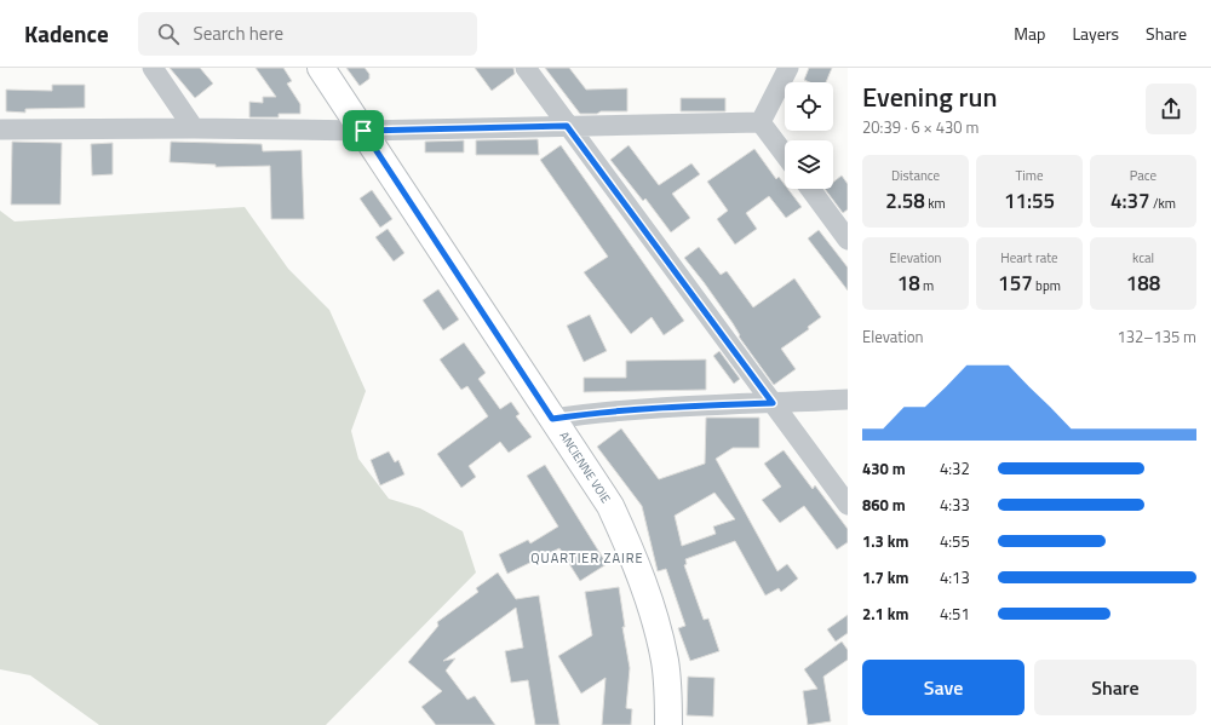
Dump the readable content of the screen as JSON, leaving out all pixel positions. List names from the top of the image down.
{
  "streets": {
    "main road": ["ANCIENNE VOIE"]
  },
  "districts": ["QUARTIER ZAIRE"],
  "page": {
    "header": "Kadence",
    "search": "Search here",
    "nav": ["Map", "Layers", "Share"],
    "heading": ["Evening run", "20:39 · 6 × 430 m"],
    "stats": [
      ["Distance", "2.58 km"],
      ["Time", "11:55"],
      ["Pace", "4:37 /km"],
      ["Elevation", "18 m"],
      ["Heart rate", "157 bpm"],
      ["kcal", "188"]
    ],
    "chart": ["Elevation", "132–135 m"],
    "list": [
      {
        "name": "430 m",
        "note": "4:32"
      },
      {
        "name": "860 m",
        "note": "4:33"
      },
      {
        "name": "1.3 km",
        "note": "4:55"
      },
      {
        "name": "1.7 km",
        "note": "4:13"
      },
      {
        "name": "2.1 km",
        "note": "4:51"
      }
    ],
    "buttons": ["Save", "Share"]
  }
}
